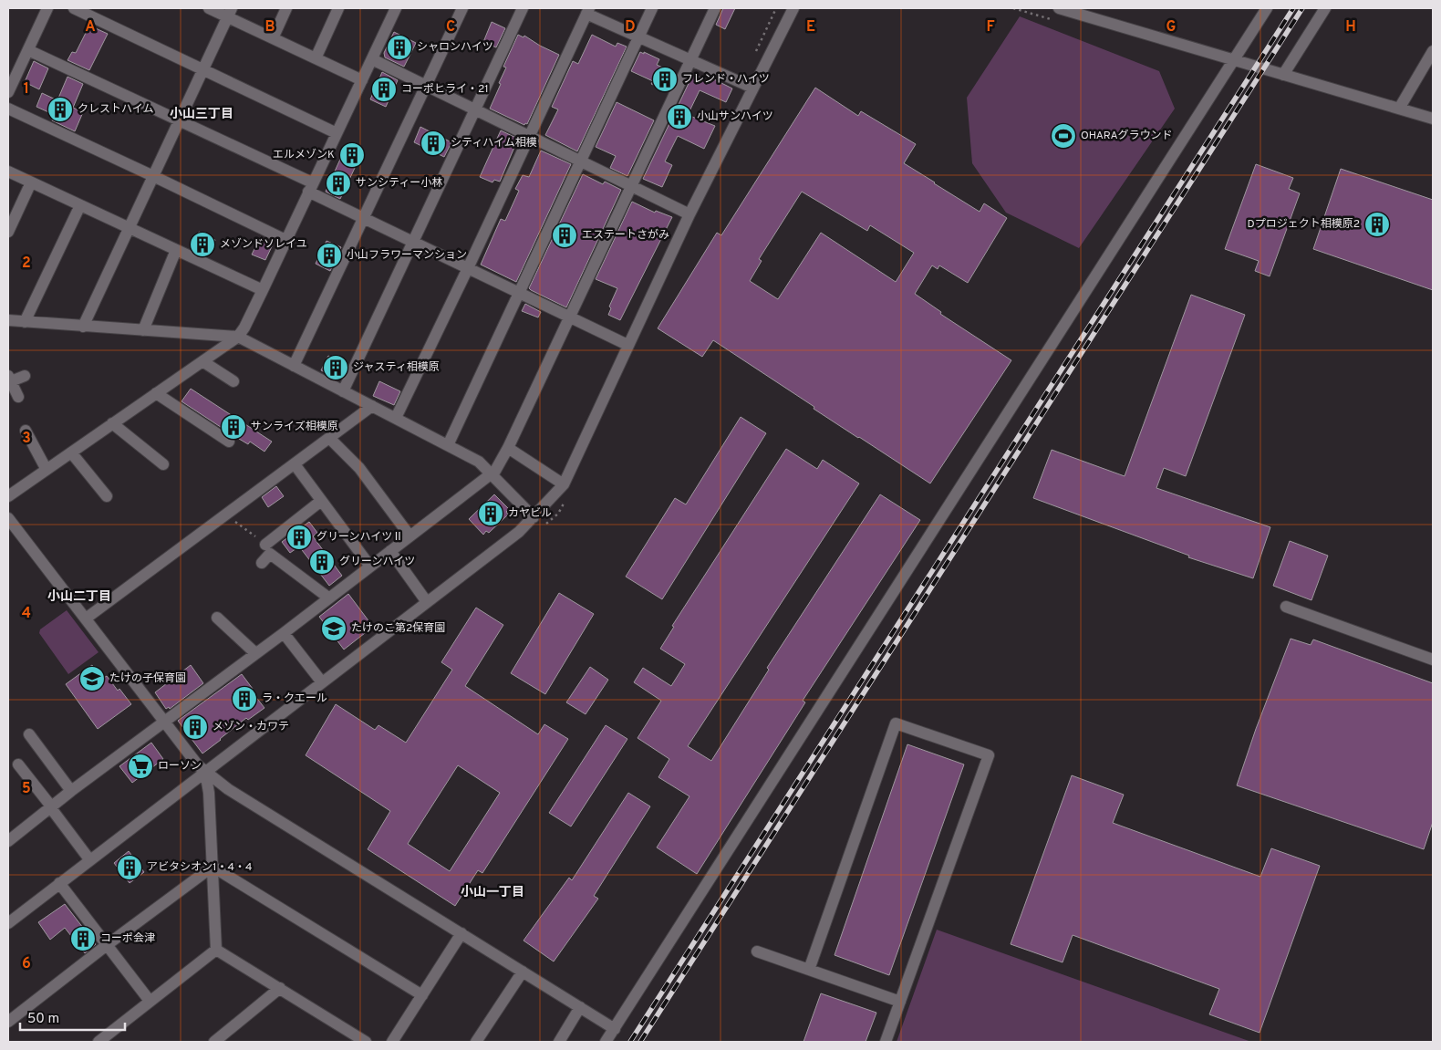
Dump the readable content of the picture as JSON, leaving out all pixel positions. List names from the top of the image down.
{
  "districts": ["小山三丁目", "小山二丁目", "小山一丁目"],
  "places": {
    "building": [
      "シャロンハイツ",
      "フレンド・ハイツ",
      "コーポヒライ・21",
      "クレストハイム",
      "小山サンハイツ",
      "シティハイム相模",
      "エルメゾンK",
      "サンシティー小林",
      "Dプロジェクト相模原2",
      "エステートさがみ",
      "メゾンドソレイユ",
      "小山フラワーマンション",
      "ジャスティ相模原",
      "サンライズ相模原",
      "カヤビル",
      "グリーンハイツⅡ",
      "グリーンハイツ",
      "ラ・クエール",
      "メゾン・カワテ",
      "アビタシオン1・4・4",
      "コーポ会津"
    ],
    "sports": ["OHARAグラウンド"],
    "school or university": ["たけのこ第2保育園", "たけの子保育園"],
    "supermarket": ["ローソン"]
  },
  "scale_bar": "50 m",
  "grid": {
    "columns": [
      "A",
      "B",
      "C",
      "D",
      "E",
      "F",
      "G",
      "H"
    ],
    "rows": [
      "1",
      "2",
      "3",
      "4",
      "5",
      "6"
    ]
  }
}
